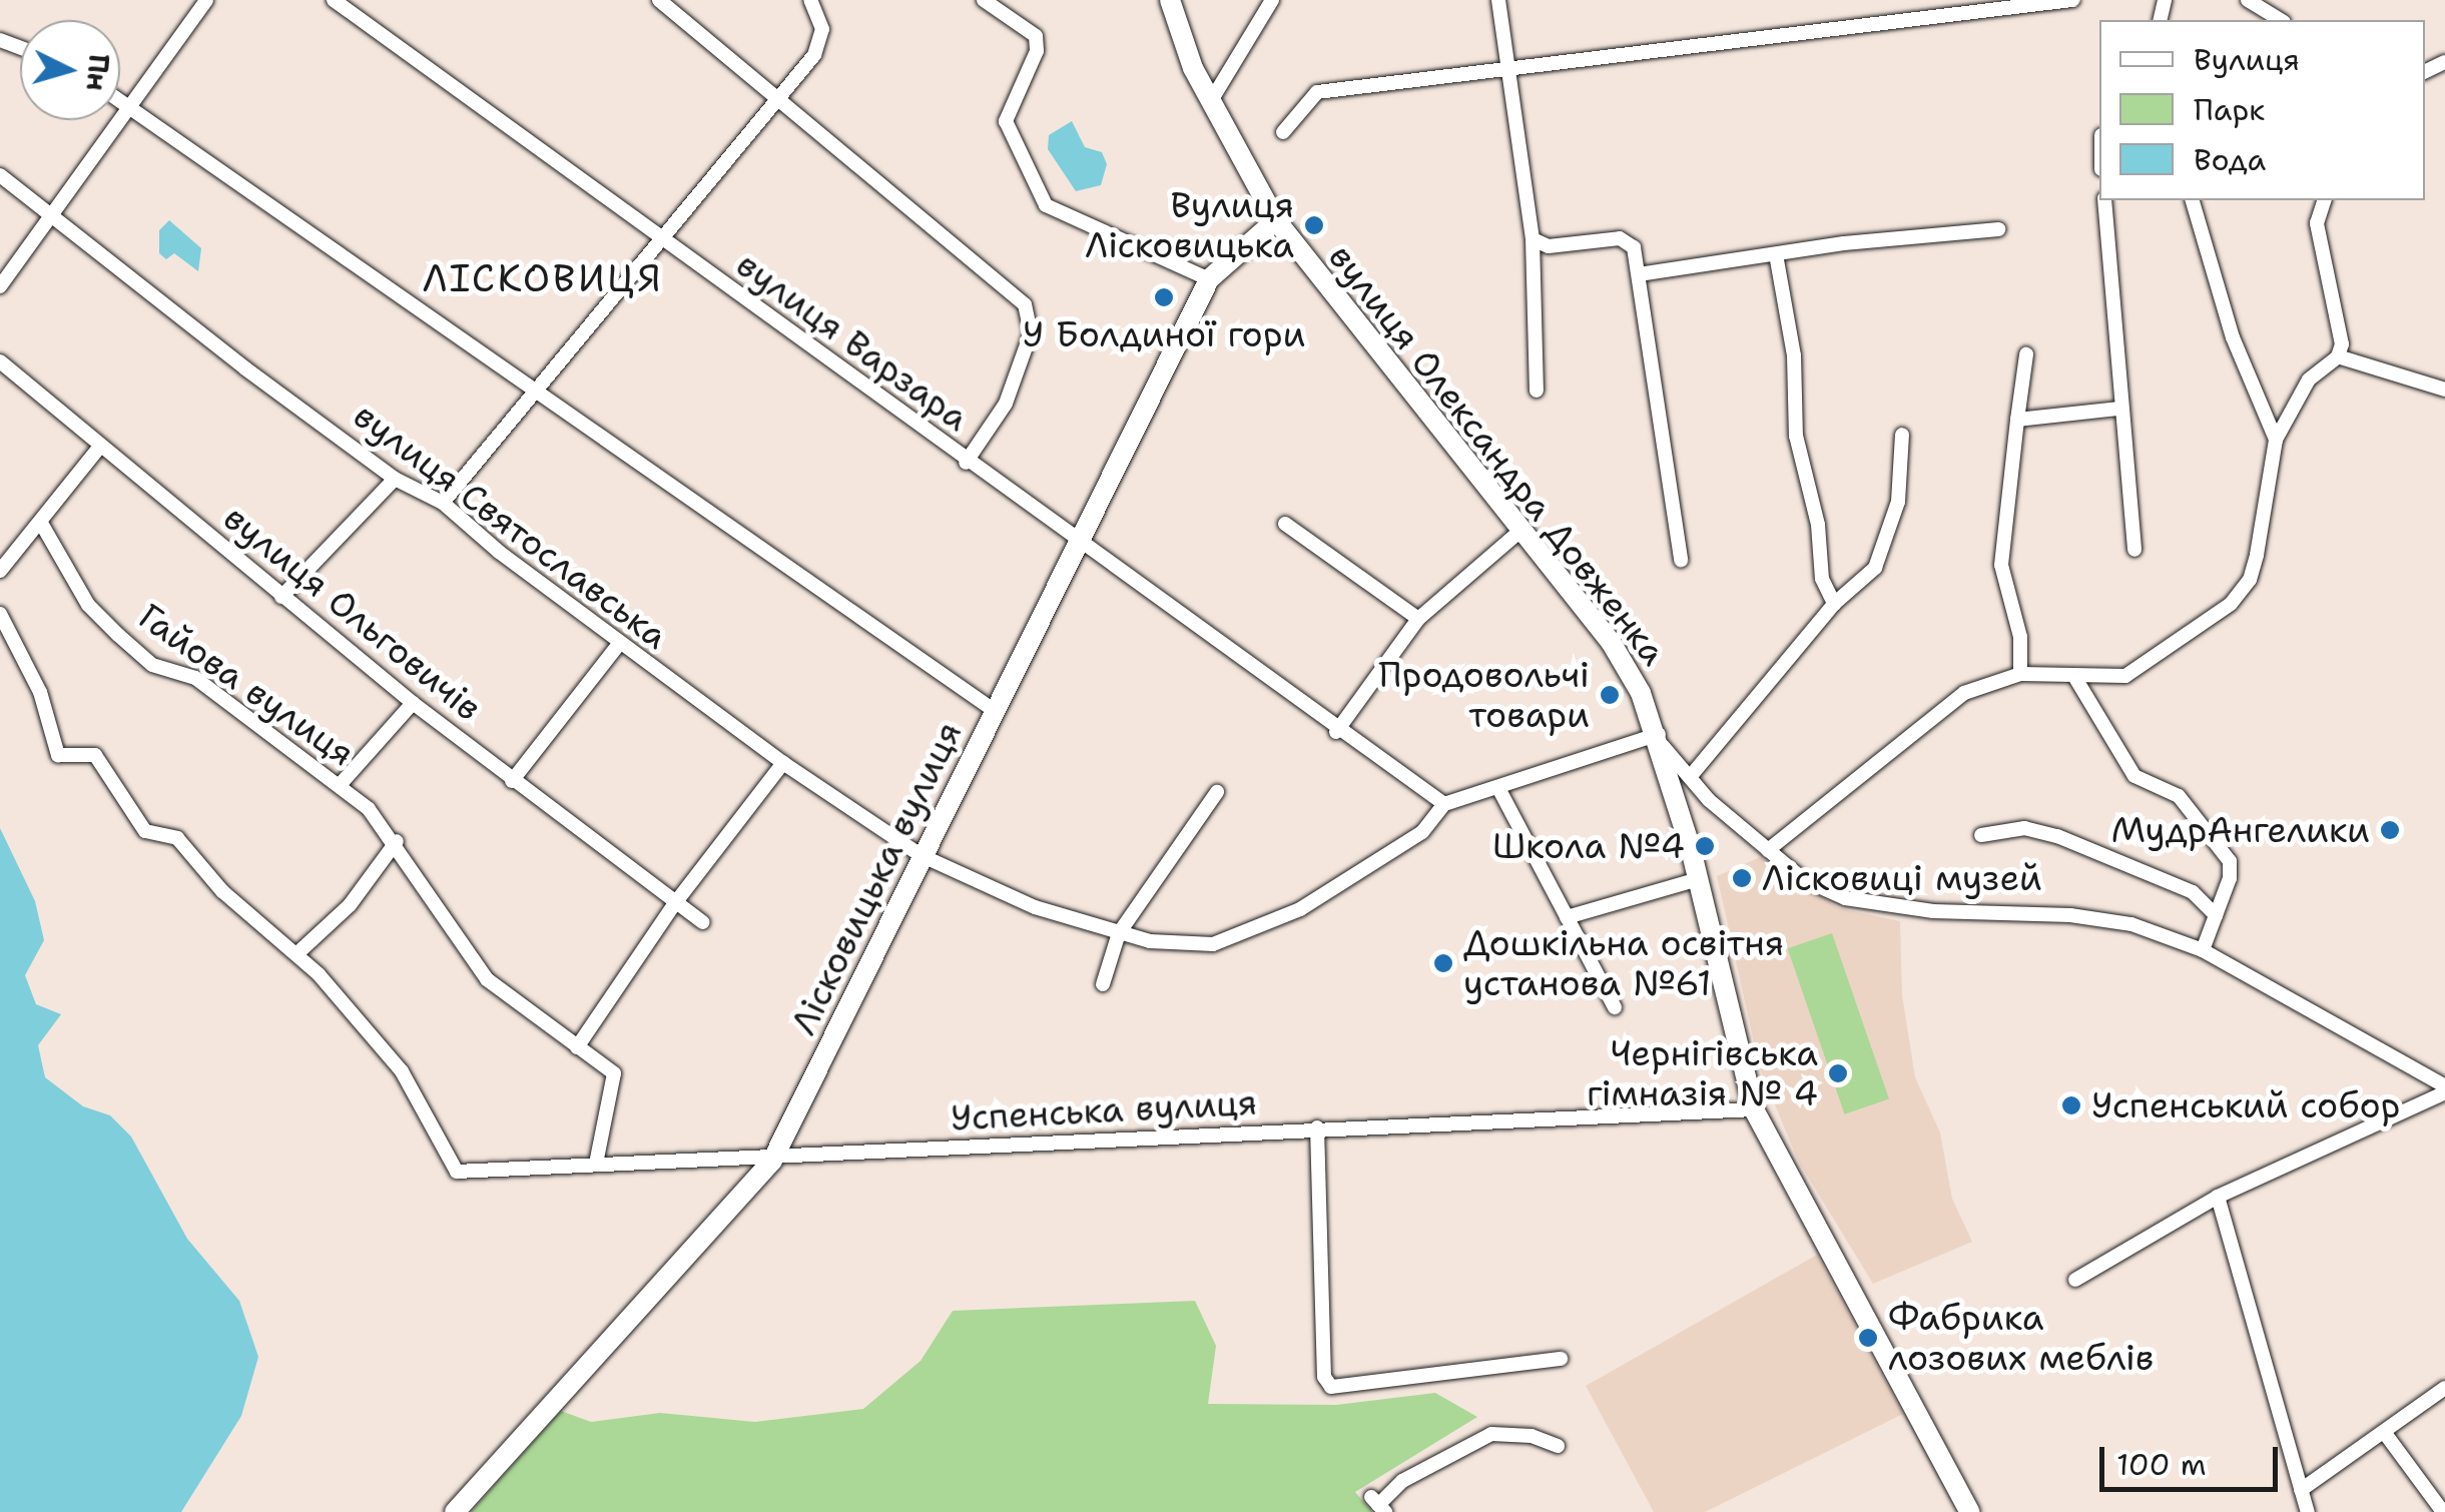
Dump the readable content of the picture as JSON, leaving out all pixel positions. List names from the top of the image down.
{
  "streets": {
    "main road": ["вулиця Олександра Довженка", "Лісковицька вулиця"],
    "street": [
      "вулиця Варзара",
      "вулиця Святославська",
      "вулиця Ольговичів",
      "Гайова вулиця",
      "Успенська вулиця"
    ]
  },
  "crossings": [
    ["вулиця Варзара", "вулиця Святославська"],
    ["вулиця Варзара", "Лісковицька вулиця"],
    ["вулиця Олександра Довженка", "вулиця Святославська"],
    ["вулиця Олександра Довженка", "Лісковицька вулиця"],
    ["вулиця Олександра Довженка", "Успенська вулиця"],
    ["вулиця Святославська", "Лісковицька вулиця"],
    ["Гайова вулиця", "Успенська вулиця"],
    ["Лісковицька вулиця", "Успенська вулиця"]
  ],
  "districts": ["ЛІСКОВИЦЯ"],
  "places": [
    "Вулиця Лісковицька",
    "У Болдиної гори",
    "Продовольчі товари",
    "МудрАнгелики",
    "Школа №4",
    "Лісковиці музей",
    "Дошкільна освітня установа №61",
    "Чернігівська гімназія № 4",
    "Успенський собор",
    "Фабрика лозових меблів"
  ],
  "legend": ["Вулиця", "Парк", "Вода"],
  "scale_bar": "100 m",
  "north": "right"
}
